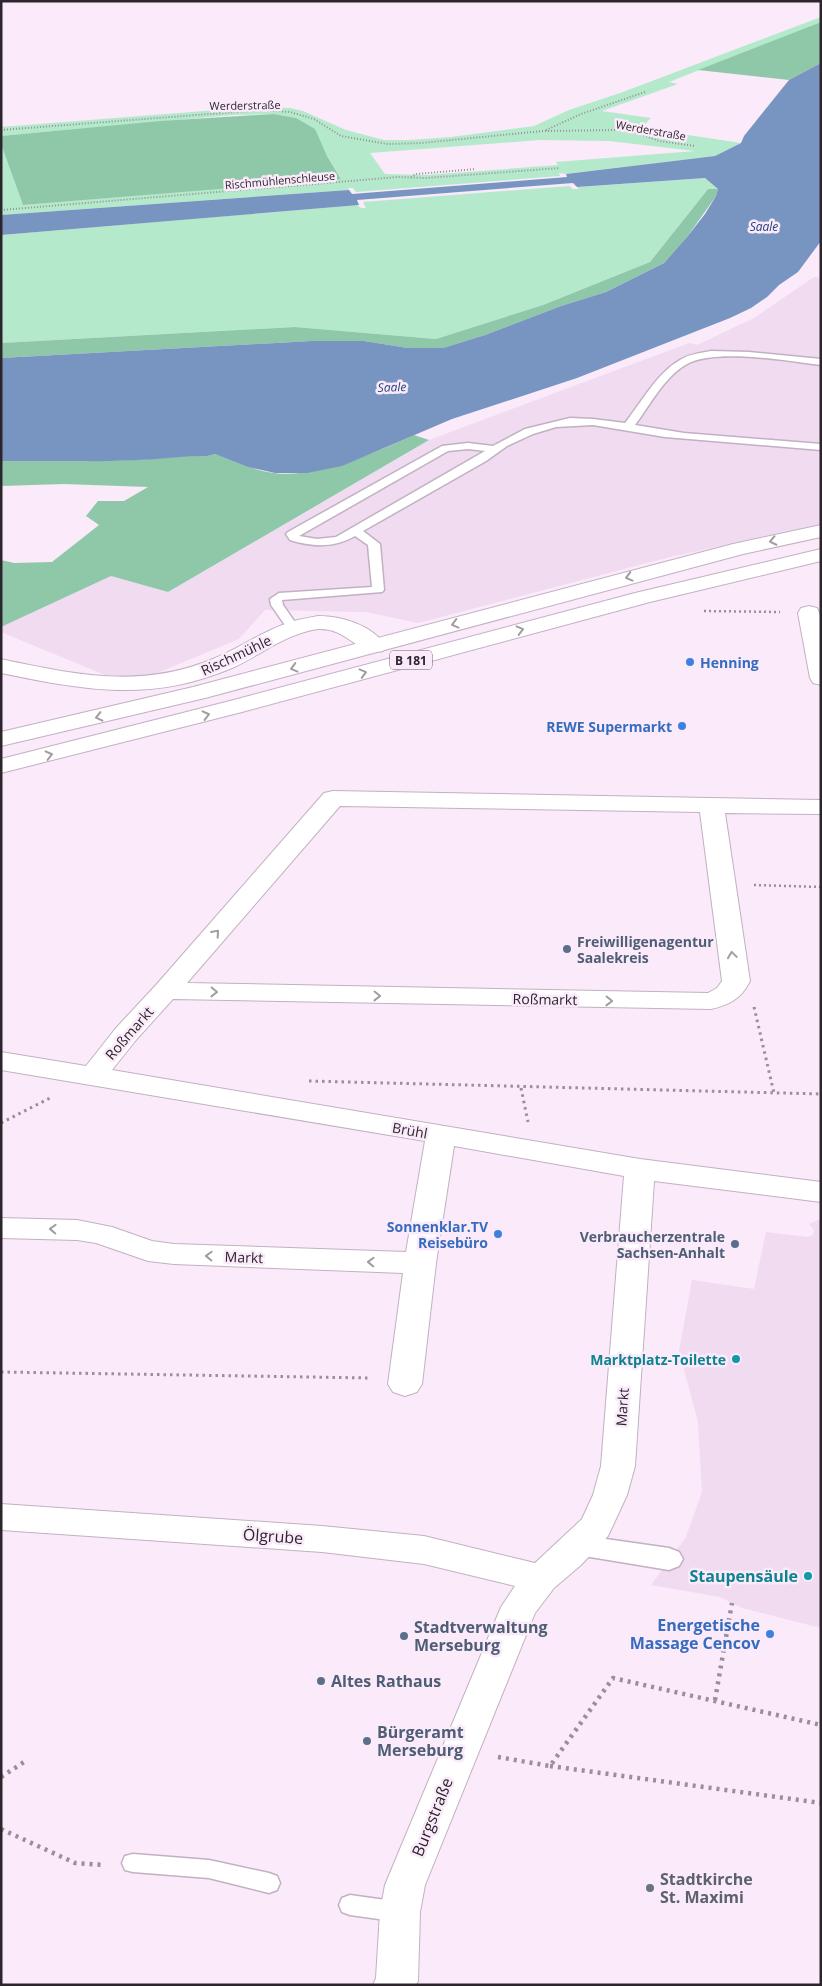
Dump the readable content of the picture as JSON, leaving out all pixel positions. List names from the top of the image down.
{
  "streets": {
    "street": [
      "Rischmühle",
      "B 181",
      "Roßmarkt",
      "Brühl",
      "Markt",
      "Ölgrube",
      "Burgstraße"
    ],
    "path": ["Werderstraße", "Rischmühlenschleuse"]
  },
  "crossings": [
    ["Rischmühle", "B 181"],
    ["Roßmarkt", "Brühl"],
    ["Brühl", "Markt"],
    ["Markt", "Ölgrube"],
    ["Markt", "Burgstraße"],
    ["Ölgrube", "Burgstraße"]
  ],
  "one_way": ["Markt"],
  "water": ["Saale"],
  "places": [
    "Henning",
    "REWE Supermarkt",
    "Freiwilligenagentur Saalekreis",
    "Sonnenklar.TV Reisebüro",
    "Verbraucherzentrale Sachsen-Anhalt",
    "Marktplatz-Toilette",
    "Staupensäule",
    "Energetische Massage Cencov",
    "Stadtverwaltung Merseburg",
    "Altes Rathaus",
    "Bürgeramt Merseburg",
    "Stadtkirche St. Maximi"
  ]
}
